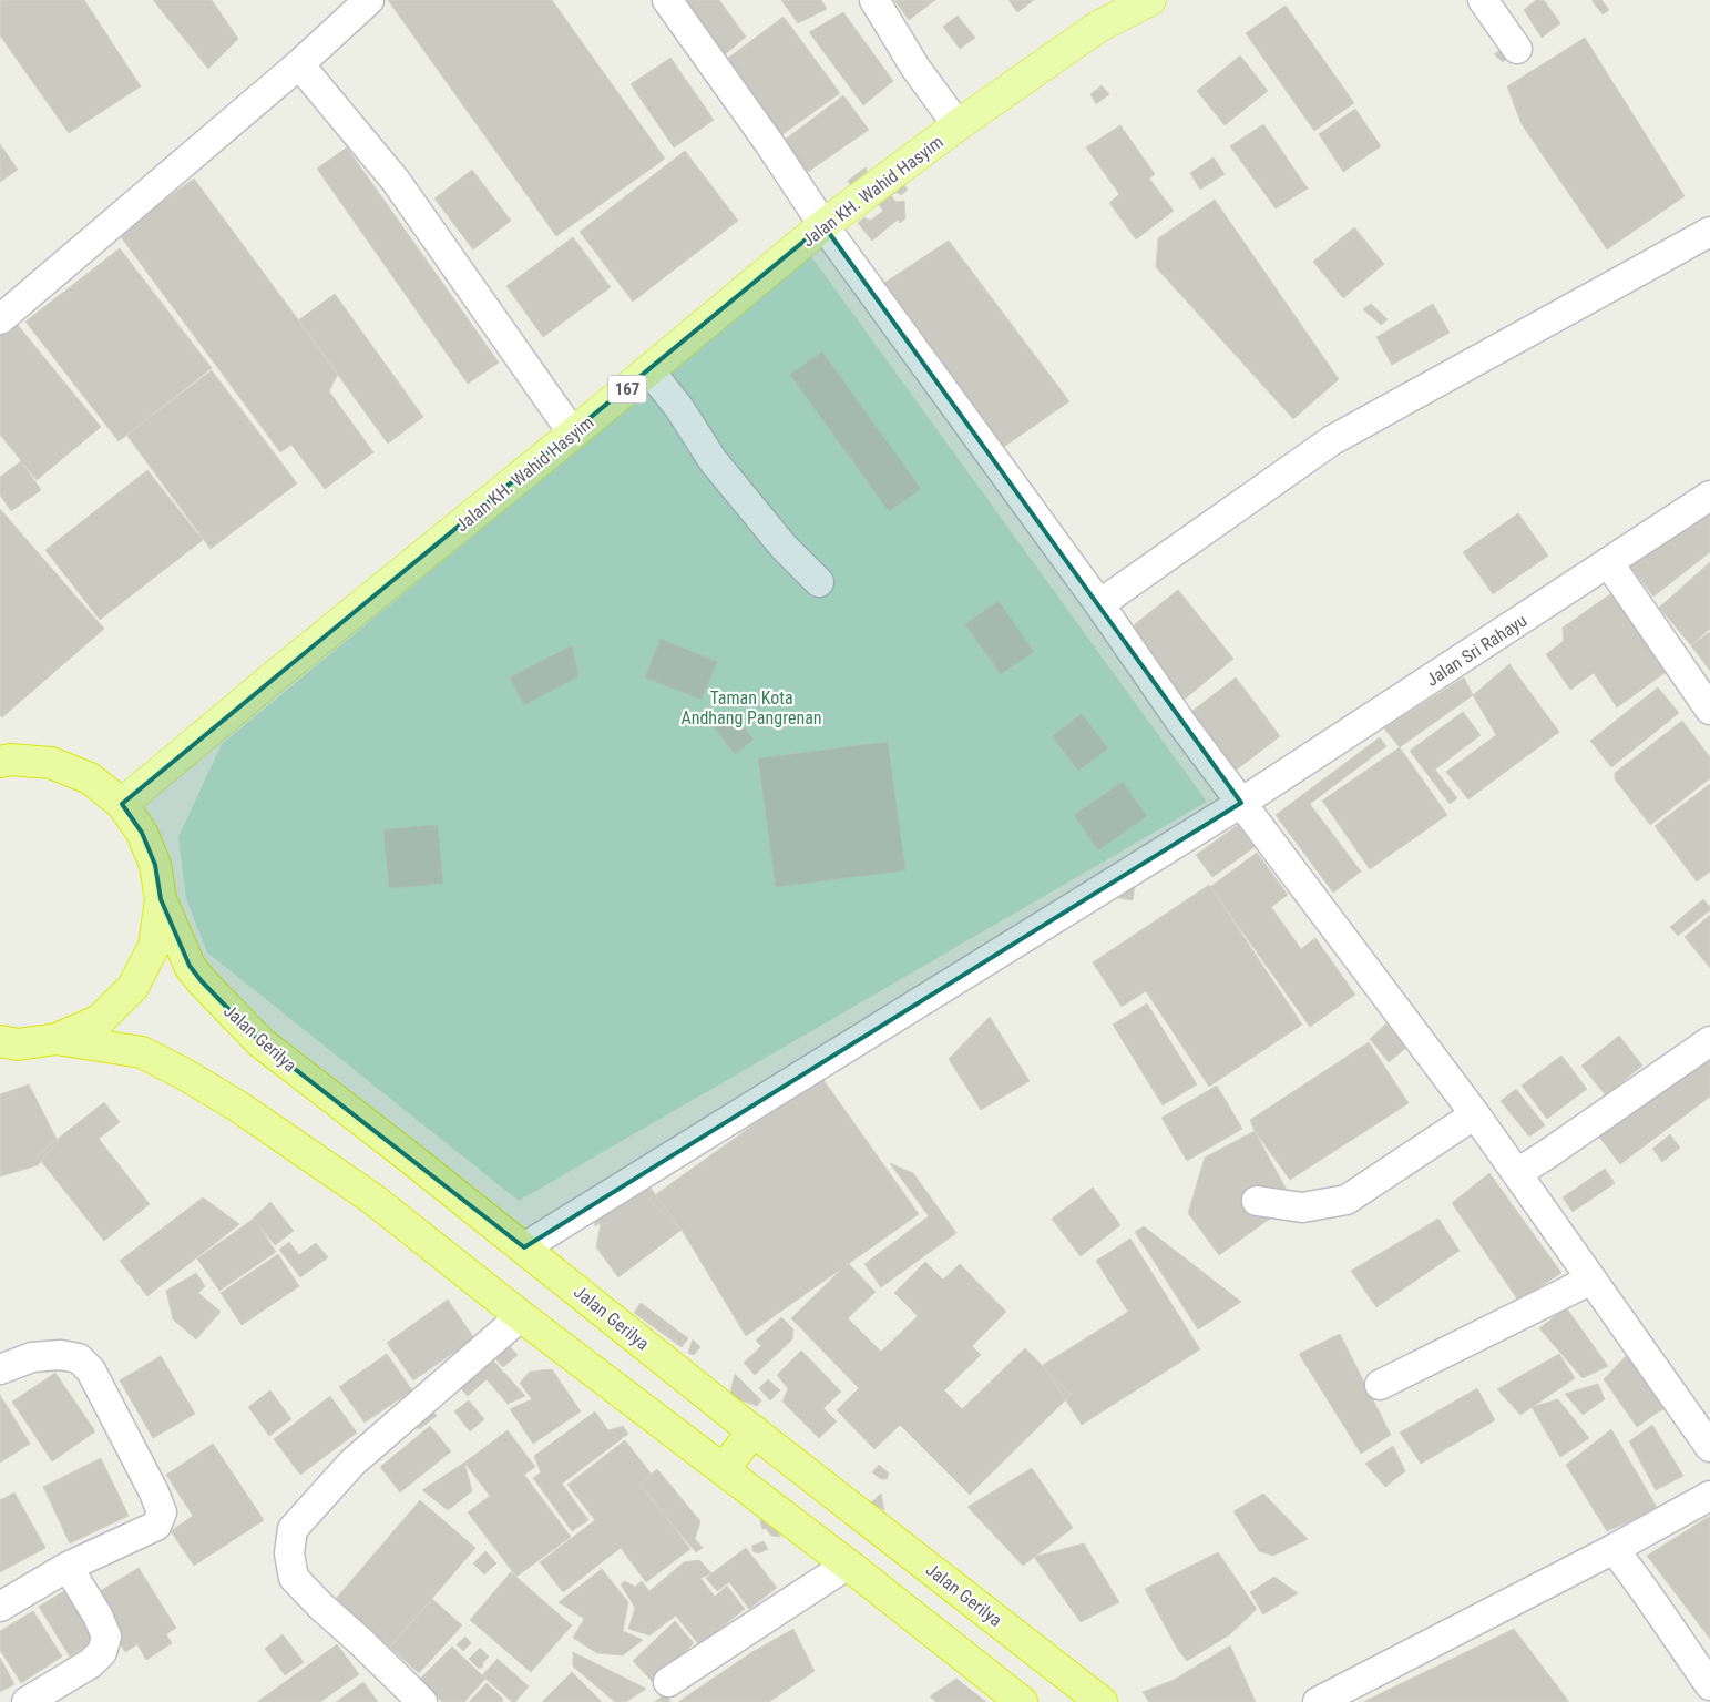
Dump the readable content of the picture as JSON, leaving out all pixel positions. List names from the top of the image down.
{
  "streets": {
    "highway": ["Jalan Gerilya"],
    "main road": ["Jalan KH. Wahid Hasyim", "167"],
    "street": ["Jalan Sri Rahayu"]
  },
  "crossings": [
    ["Jalan Sri Rahayu", "Jalan Gerilya"]
  ],
  "parks": ["Taman Kota Andhang Pangrenan"]
}
